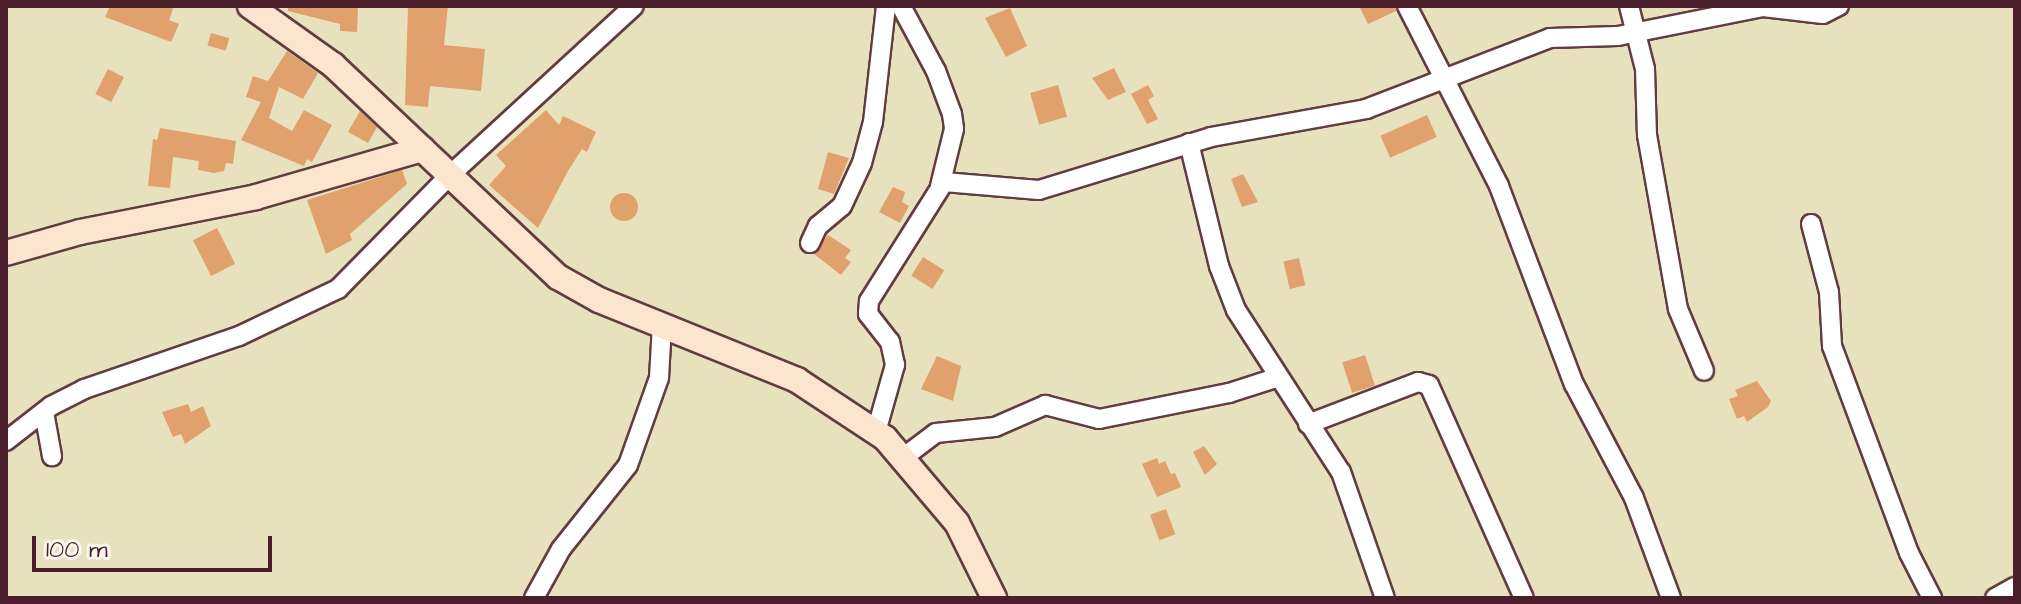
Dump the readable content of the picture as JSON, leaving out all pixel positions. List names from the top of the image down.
{
  "scale_bar": "100 m"
}
